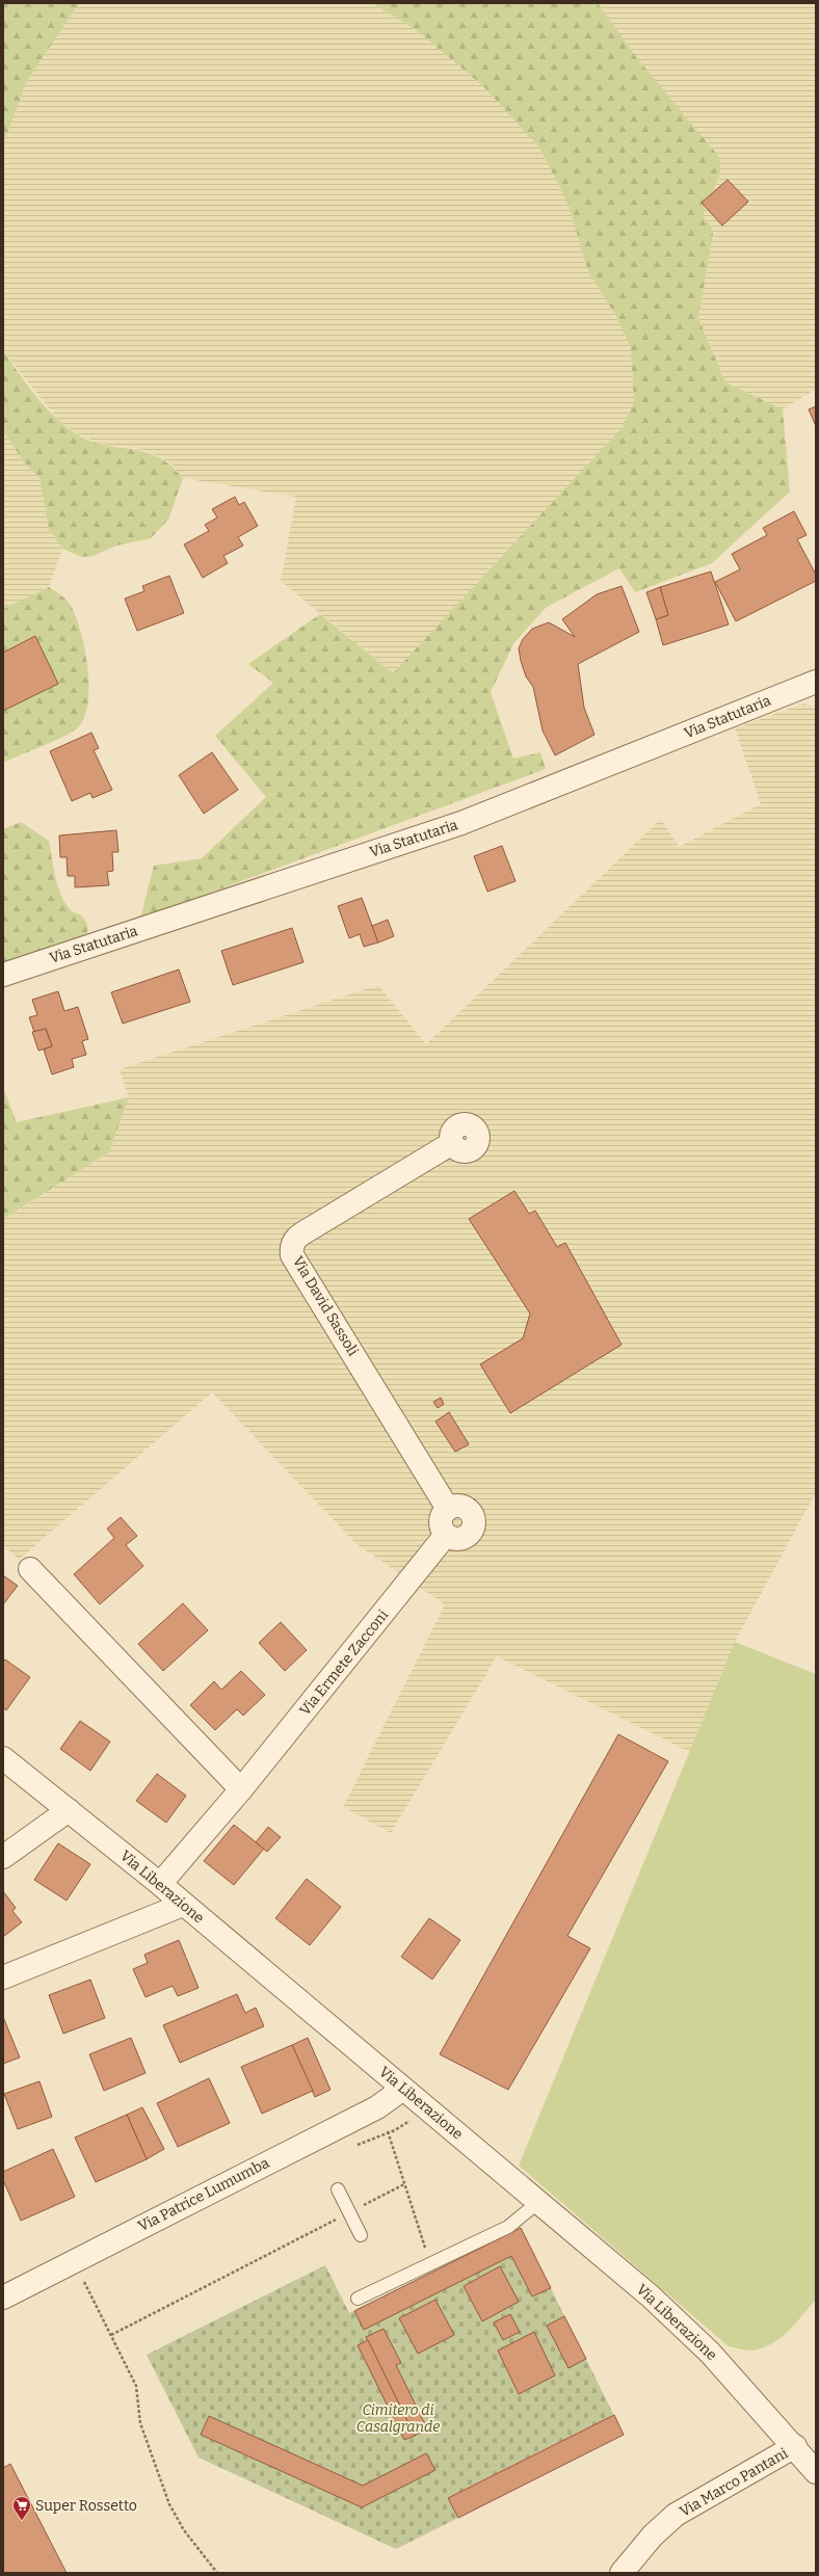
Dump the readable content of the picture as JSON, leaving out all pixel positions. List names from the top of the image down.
{
  "streets": {
    "street": [
      "Via Statutaria",
      "Via David Sassoli",
      "Via Ermete Zacconi",
      "Via Liberazione",
      "Via Patrice Lumumba",
      "Via Marco Pantani"
    ]
  },
  "crossings": [
    ["Via David Sassoli", "Via Ermete Zacconi"],
    ["Via Ermete Zacconi", "Via Liberazione"],
    ["Via Liberazione", "Via Patrice Lumumba"],
    ["Via Liberazione", "Via Marco Pantani"]
  ],
  "parks": ["Cimitero di Casalgrande"],
  "places": {
    "supermarket": ["Super Rossetto"]
  }
}
